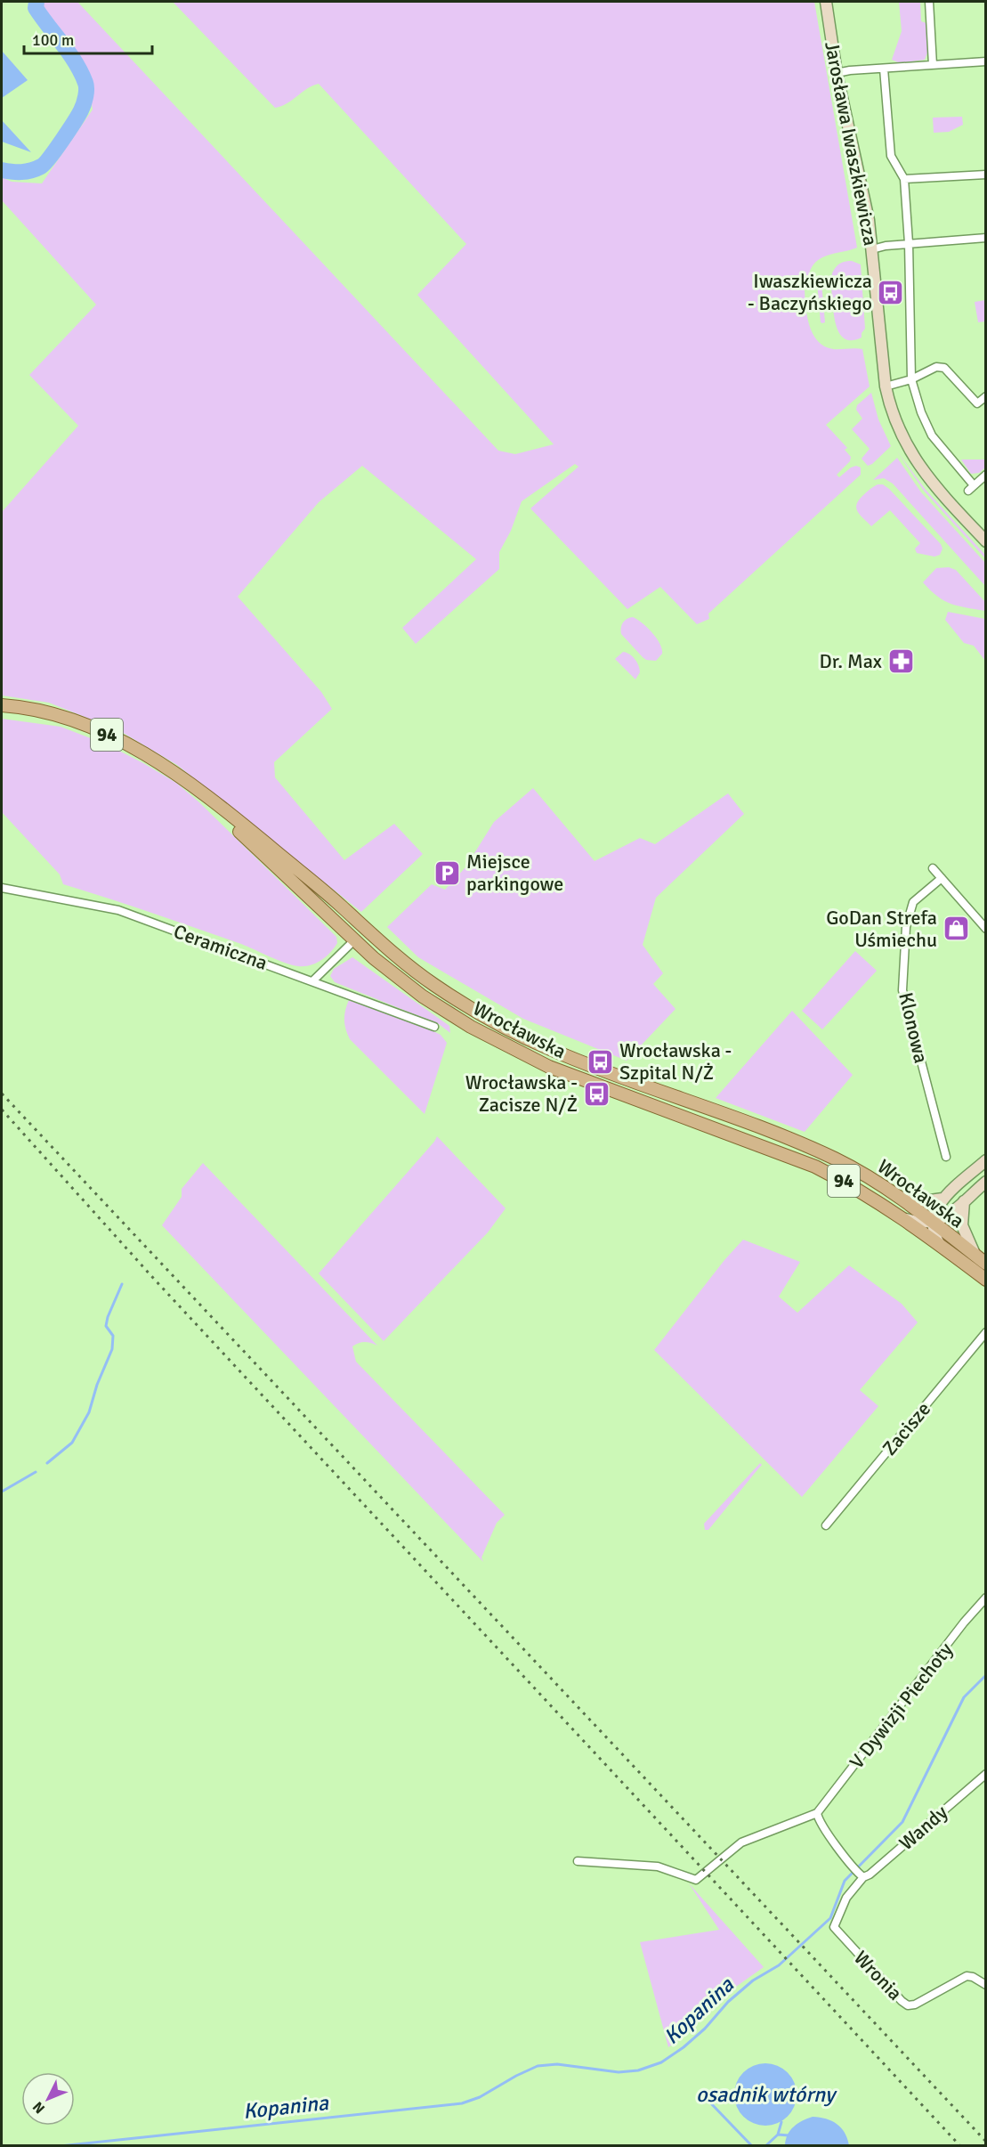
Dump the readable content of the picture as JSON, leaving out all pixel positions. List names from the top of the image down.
{
  "streets": {
    "main road": ["94", "Wrocławska"],
    "street": [
      "Jarosława Iwaszkiewicza",
      "Ceramiczna",
      "Klonowa",
      "Zacisze",
      "V Dywizji Piechoty",
      "Wandy",
      "Wronia"
    ]
  },
  "crossings": [
    ["Wandy", "Wronia"]
  ],
  "water": ["Kopanina", "osadnik wtórny"],
  "places": {
    "bus stop": ["Iwaszkiewicza - Baczyńskiego", "Wrocławska - Szpital N/Ż", "Wrocławska - Zacisze N/Ż"],
    "pharmacy": ["Dr. Max"],
    "parking": ["Miejsce parkingowe"],
    "shop": ["GoDan Strefa Uśmiechu"]
  },
  "scale_bar": "100 m",
  "north": "bottom left"
}
